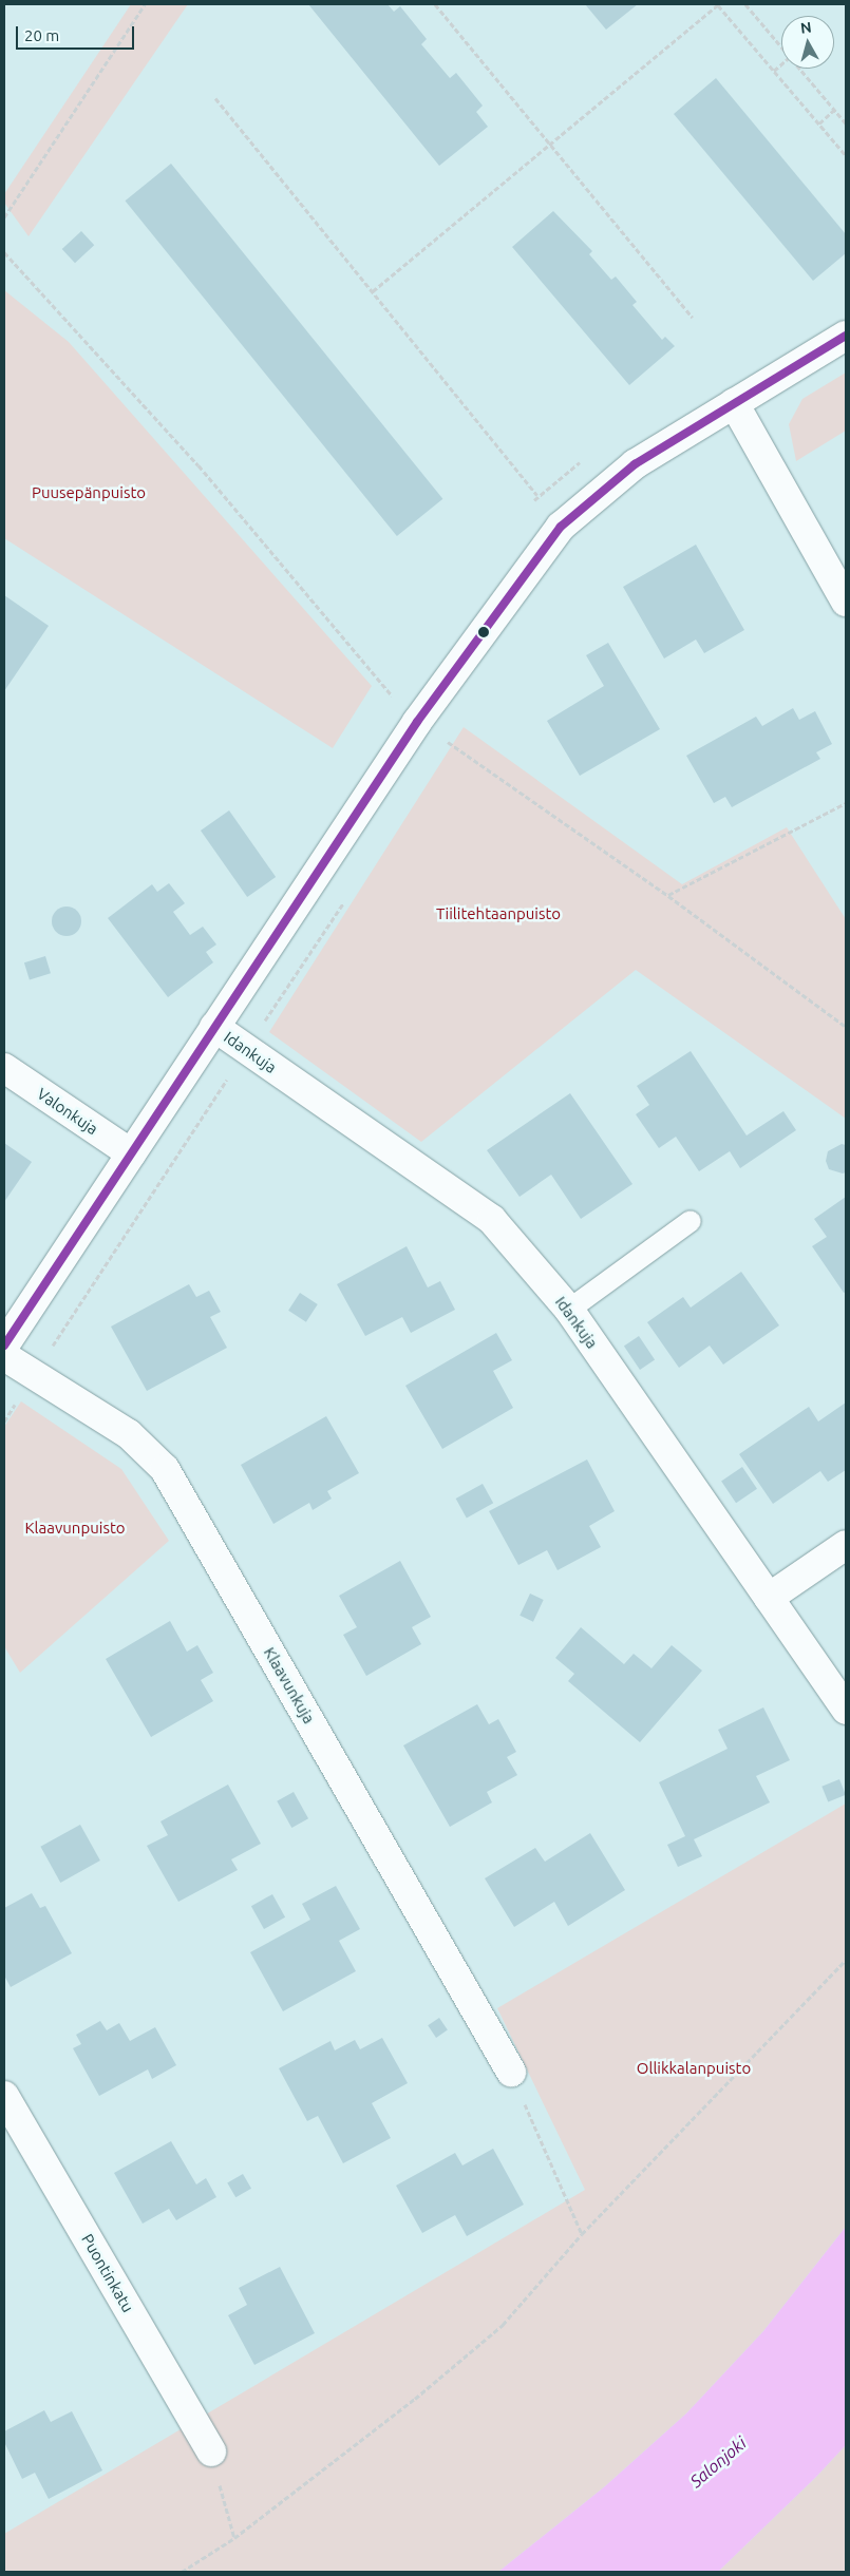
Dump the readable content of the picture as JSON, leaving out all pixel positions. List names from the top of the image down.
{
  "streets": {
    "street": [
      "Idankuja",
      "Valonkuja",
      "Klaavunkuja",
      "Puontinkatu"
    ]
  },
  "water": ["Salonjoki"],
  "parks": [
    "Puusepänpuisto",
    "Tiilitehtaanpuisto",
    "Klaavunpuisto",
    "Ollikkalanpuisto"
  ],
  "scale_bar": "20 m",
  "north": "top"
}
